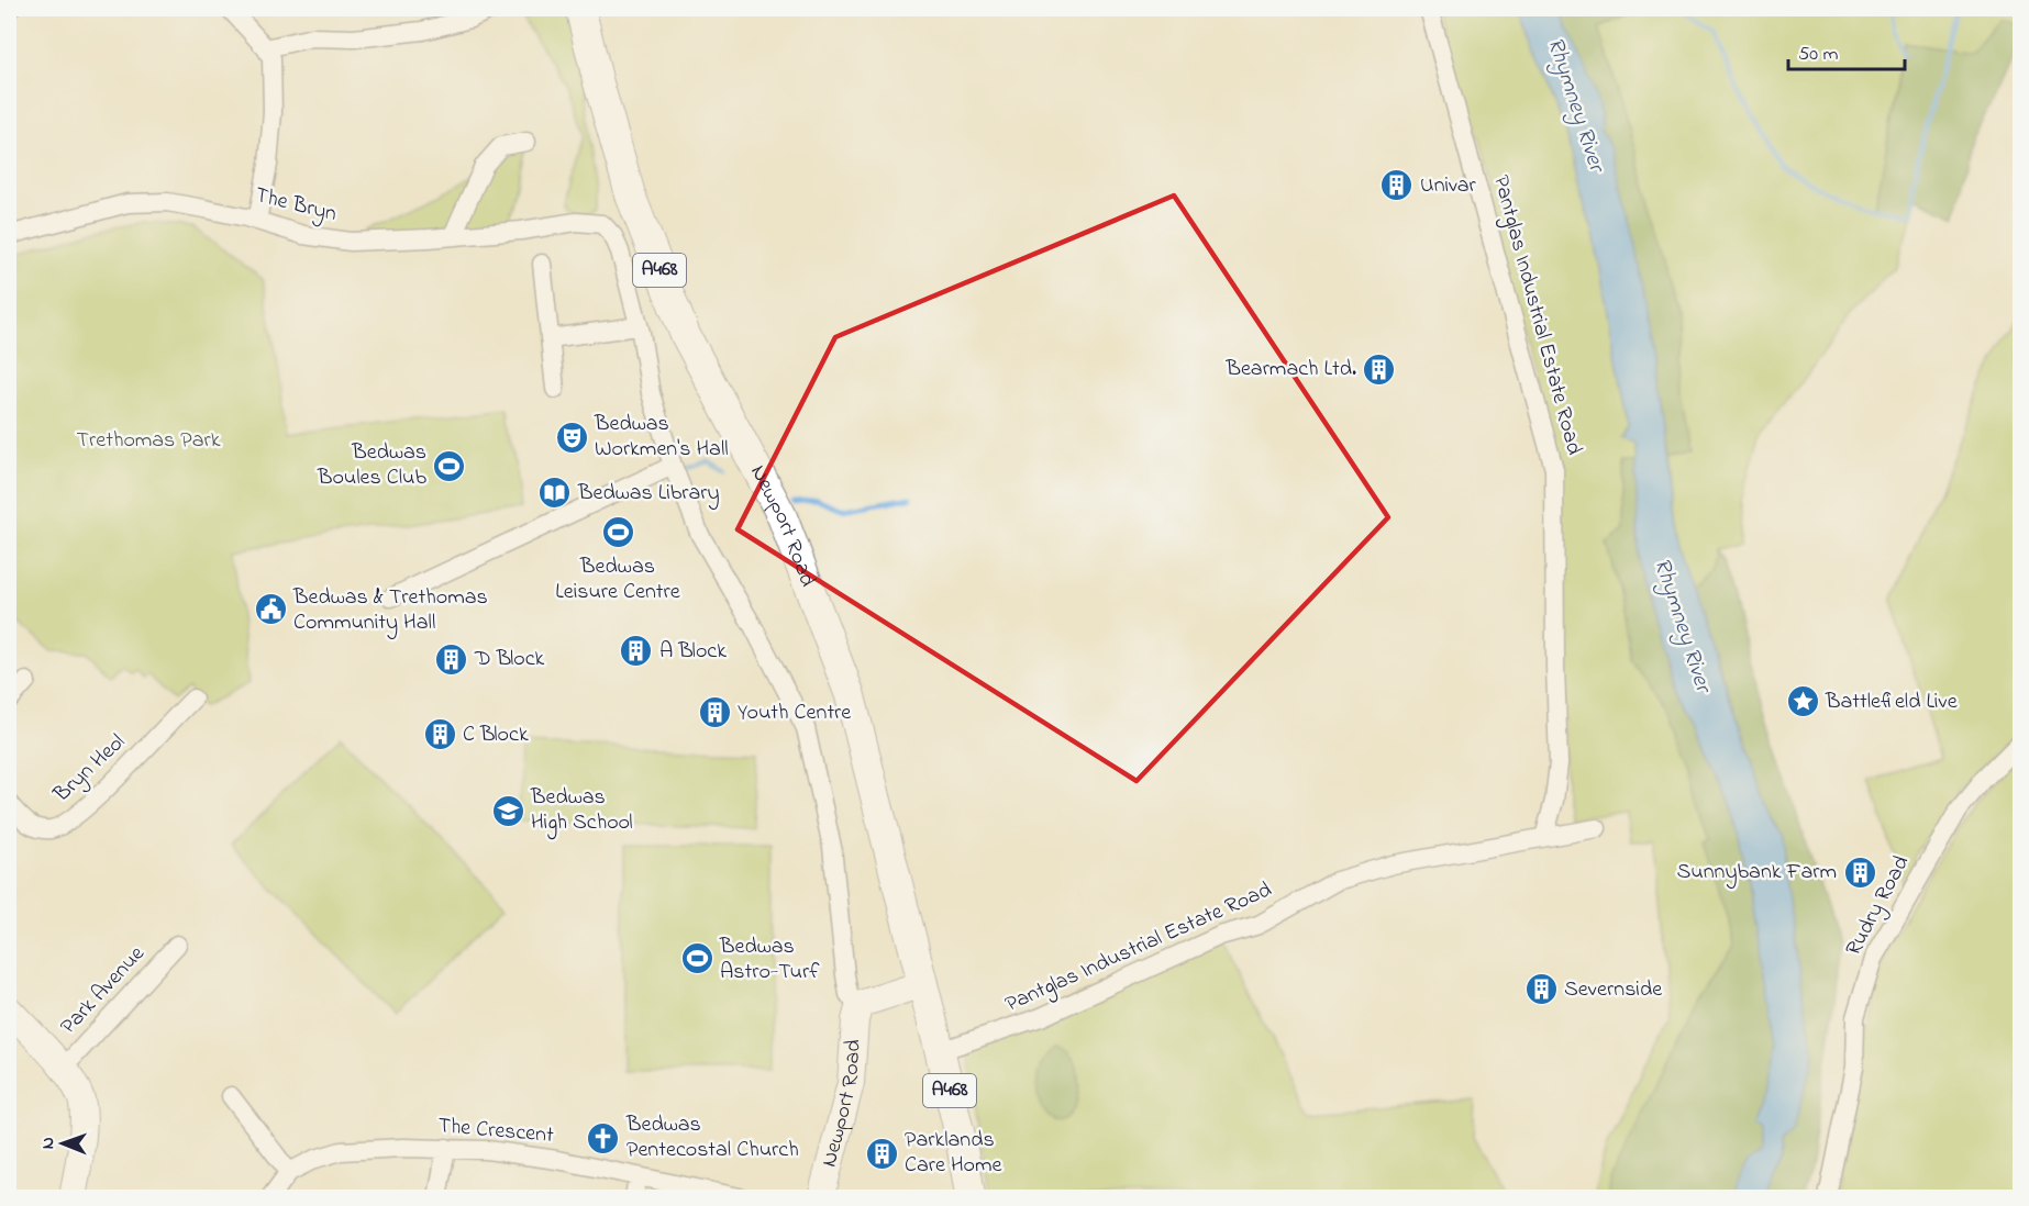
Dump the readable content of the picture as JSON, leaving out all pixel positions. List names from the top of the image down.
{
  "streets": {
    "main road": ["A468", "Newport Road"],
    "street": [
      "The Bryn",
      "Pantglas Industrial Estate Road",
      "Bryn Heol",
      "Rudry Road",
      "Park Avenue",
      "The Crescent"
    ]
  },
  "crossings": [
    ["The Bryn", "Newport Road"],
    ["Pantglas Industrial Estate Road", "Newport Road"]
  ],
  "water": ["Rhymney River"],
  "parks": ["Trethomas Park"],
  "places": {
    "building": [
      "Univar",
      "Bearmach Ltd.",
      "A Block",
      "D Block",
      "Youth Centre",
      "C Block",
      "Sunnybank Farm",
      "Severnside",
      "Parklands Care Home"
    ],
    "theatre": ["Bedwas Workmen's Hall"],
    "sports": ["Bedwas Boules Club", "Bedwas Leisure Centre", "Bedwas Astro-Turf"],
    "library": ["Bedwas Library"],
    "public building": ["Bedwas & Trethomas Community Hall"],
    "place": ["Battlefield Live"],
    "school or university": ["Bedwas High School"],
    "church": ["Bedwas Pentecostal Church"]
  },
  "scale_bar": "50 m",
  "north": "left"
}
